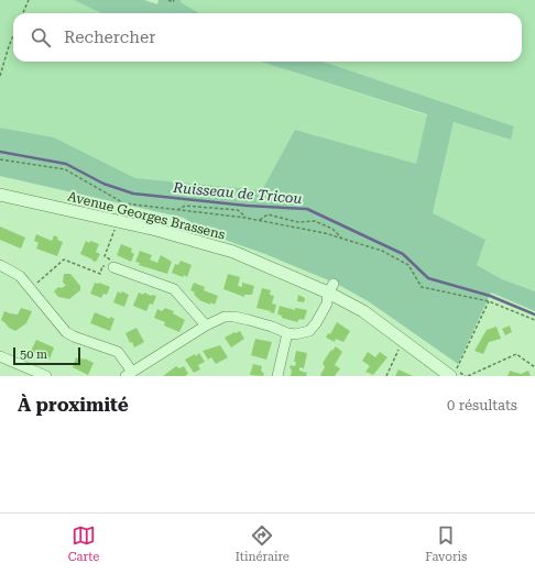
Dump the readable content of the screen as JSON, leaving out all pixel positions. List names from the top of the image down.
{
  "streets": {
    "street": ["Avenue Georges Brassens"]
  },
  "water": ["Ruisseau de Tricou"],
  "scale_bar": "50 m",
  "page": {
    "search": "Rechercher",
    "scale": "50 m",
    "heading": ["À proximité", "0 résultats"],
    "nav": ["Carte", "Itinéraire", "Favoris"]
  }
}
